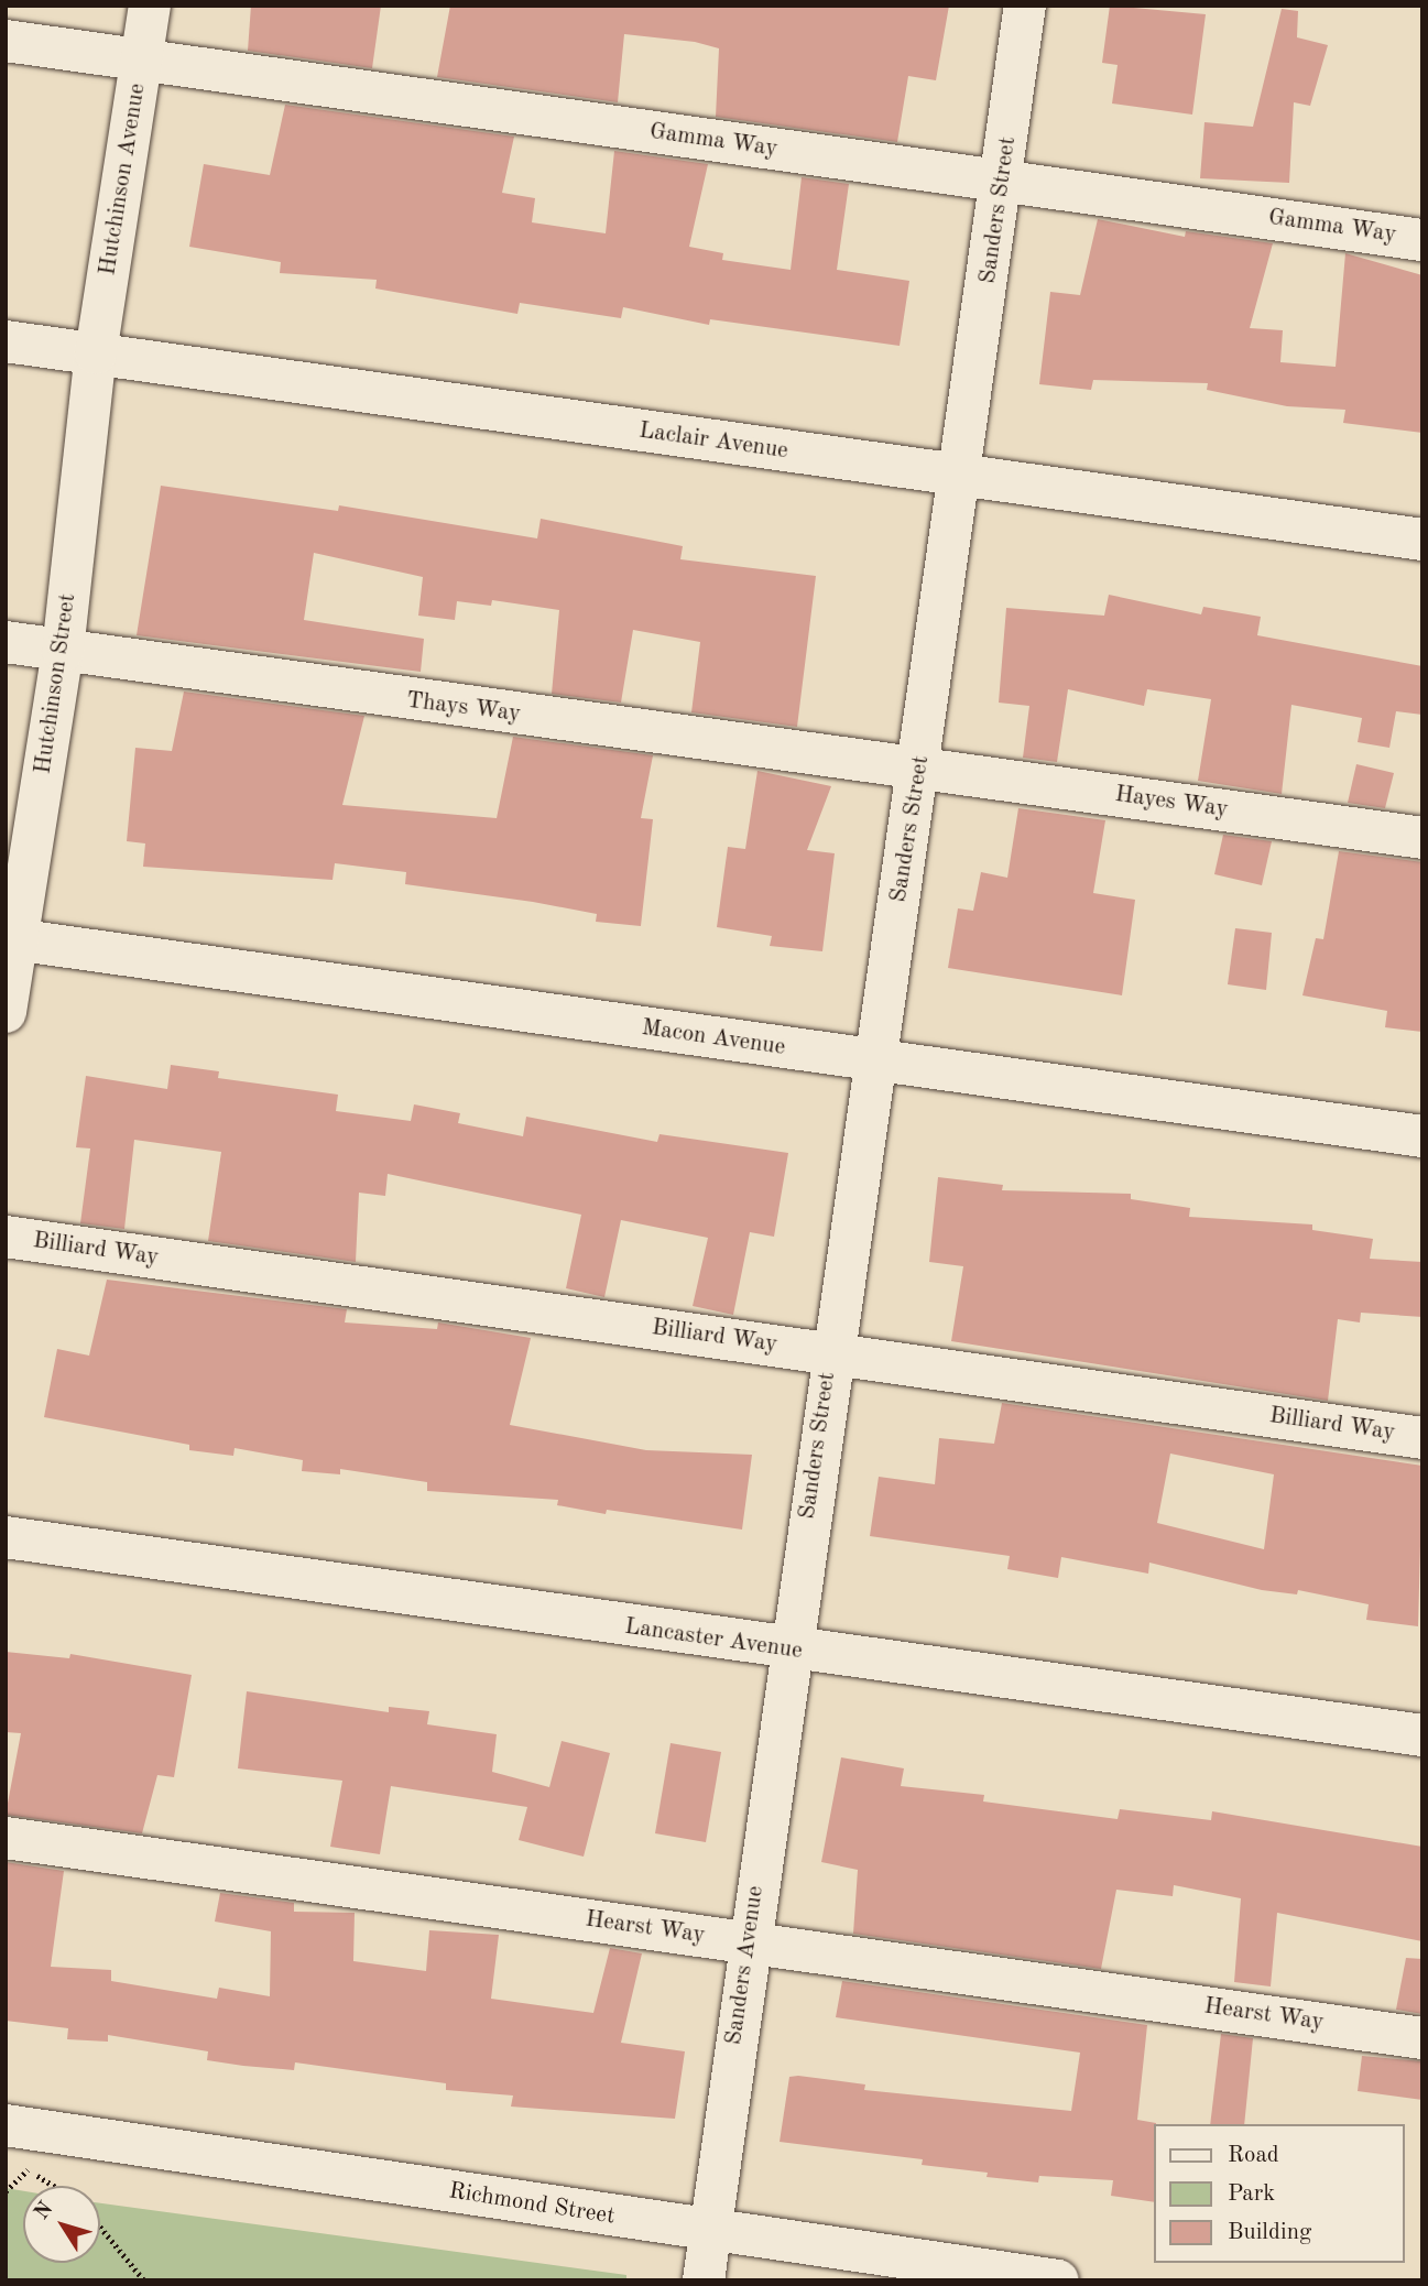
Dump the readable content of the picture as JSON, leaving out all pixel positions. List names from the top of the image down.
{
  "streets": {
    "street": [
      "Gamma Way",
      "Hutchinson Avenue",
      "Sanders Street",
      "Laclair Avenue",
      "Hutchinson Street",
      "Thays Way",
      "Hayes Way",
      "Macon Avenue",
      "Billiard Way",
      "Lancaster Avenue",
      "Hearst Way",
      "Sanders Avenue",
      "Richmond Street"
    ]
  },
  "crossings": [
    ["Gamma Way", "Hutchinson Avenue"],
    ["Gamma Way", "Sanders Street"],
    ["Hutchinson Avenue", "Laclair Avenue"],
    ["Hutchinson Avenue", "Hutchinson Street"],
    ["Sanders Street", "Laclair Avenue"],
    ["Sanders Street", "Thays Way"],
    ["Sanders Street", "Hayes Way"],
    ["Sanders Street", "Macon Avenue"],
    ["Sanders Street", "Billiard Way"],
    ["Sanders Street", "Lancaster Avenue"],
    ["Sanders Street", "Sanders Avenue"],
    ["Laclair Avenue", "Hutchinson Street"],
    ["Hutchinson Street", "Thays Way"],
    ["Hutchinson Street", "Macon Avenue"],
    ["Thays Way", "Hayes Way"],
    ["Lancaster Avenue", "Sanders Avenue"],
    ["Hearst Way", "Sanders Avenue"],
    ["Sanders Avenue", "Richmond Street"]
  ],
  "legend": ["Road", "Park", "Building"],
  "north": "top left"
}
